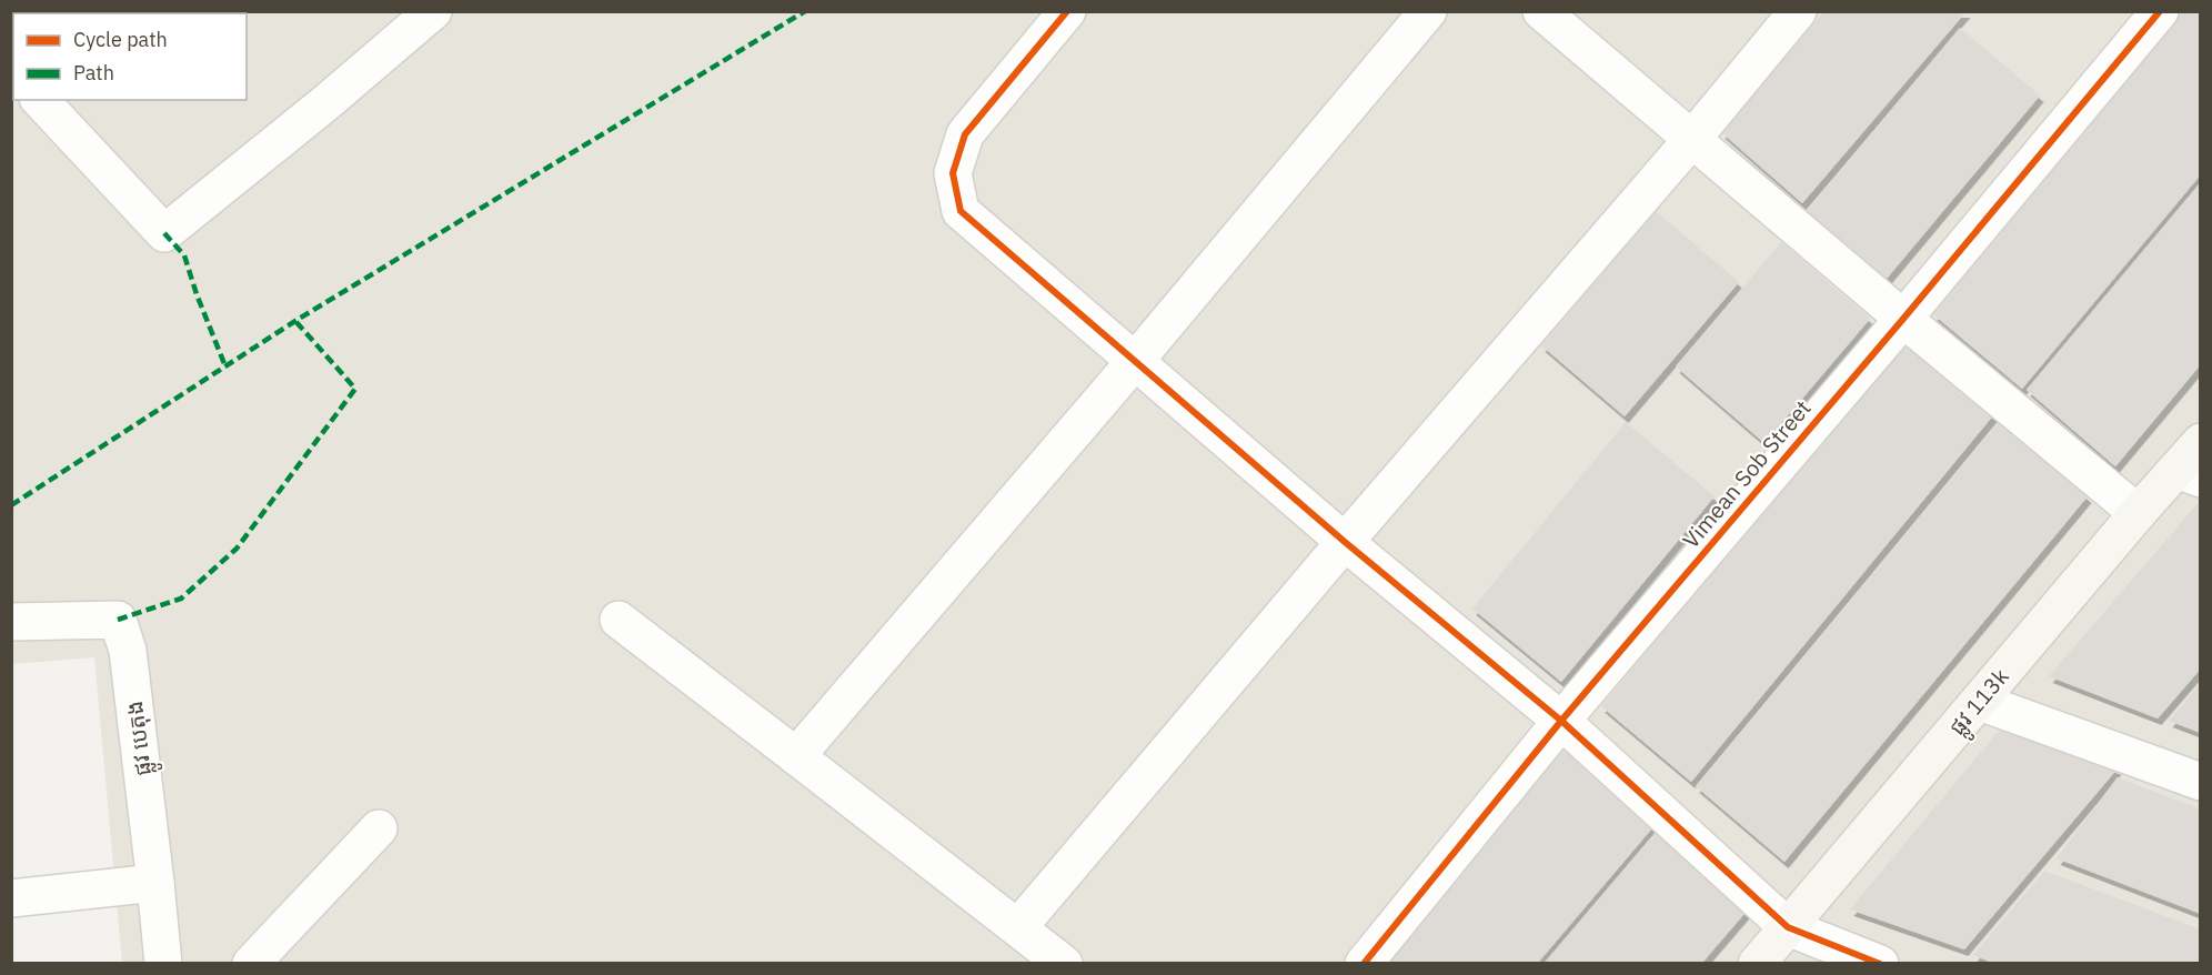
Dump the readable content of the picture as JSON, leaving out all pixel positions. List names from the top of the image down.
{
  "streets": {
    "street": ["Vimean Sob Street", "ផ្លូវ 113k", "ផ្លូវ បេតុង"]
  },
  "legend": ["Cycle path", "Path"]
}
